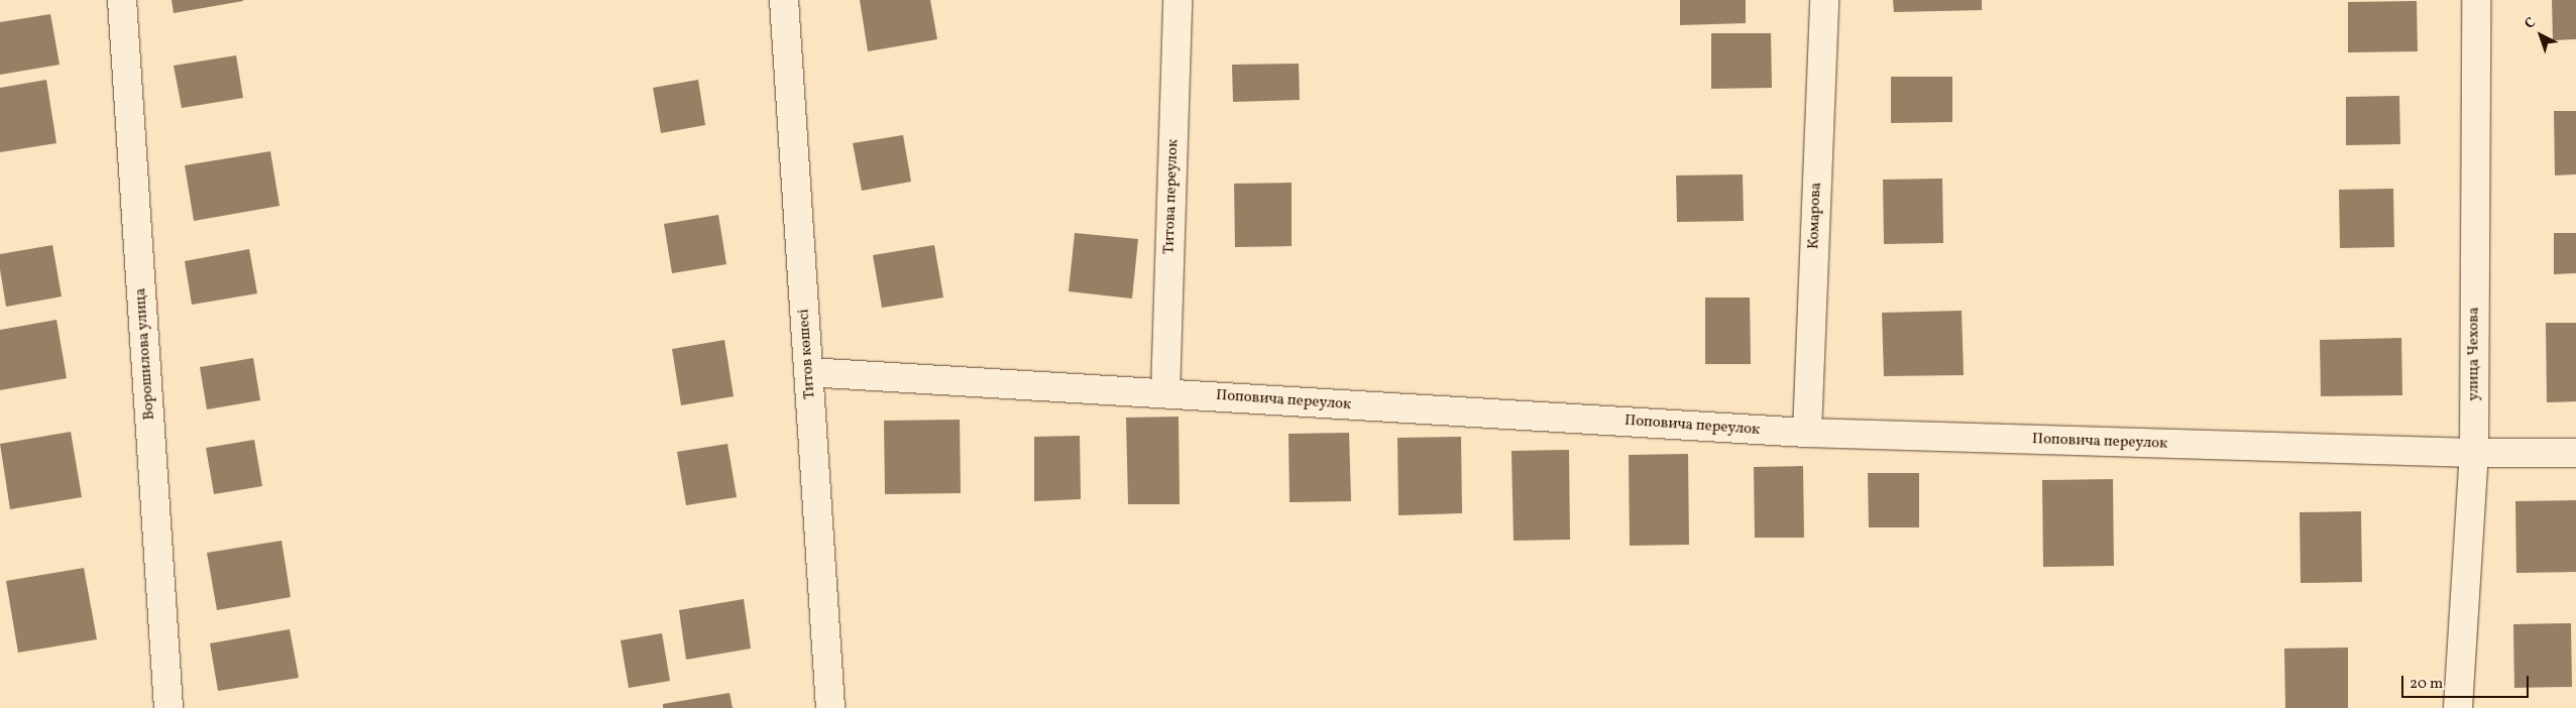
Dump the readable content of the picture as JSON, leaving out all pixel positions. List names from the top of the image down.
{
  "streets": {
    "street": [
      "Титова переулок",
      "Комарова",
      "Ворошилова улица",
      "Титов көшесі",
      "улица Чехова",
      "Поповича переулок"
    ]
  },
  "crossings": [
    ["Титова переулок", "Поповича переулок"],
    ["Комарова", "Поповича переулок"],
    ["Титов көшесі", "Поповича переулок"],
    ["улица Чехова", "Поповича переулок"]
  ],
  "scale_bar": "20 m",
  "north": "top left"
}
